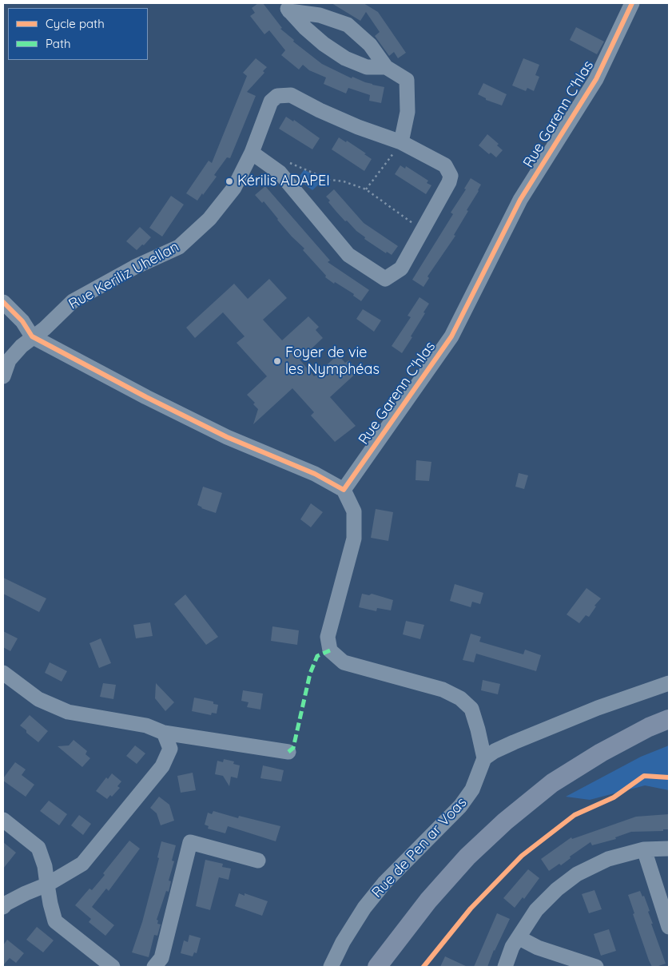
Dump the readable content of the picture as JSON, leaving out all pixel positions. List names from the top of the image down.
{
  "streets": {
    "street": ["Rue Garenn C'hlas", "Rue Keriliz Uhellan", "Rue de Pen ar Voas"]
  },
  "places": ["Kérilis ADAPEI", "Foyer de vie les Nymphéas"],
  "legend": ["Cycle path", "Path"]
}
